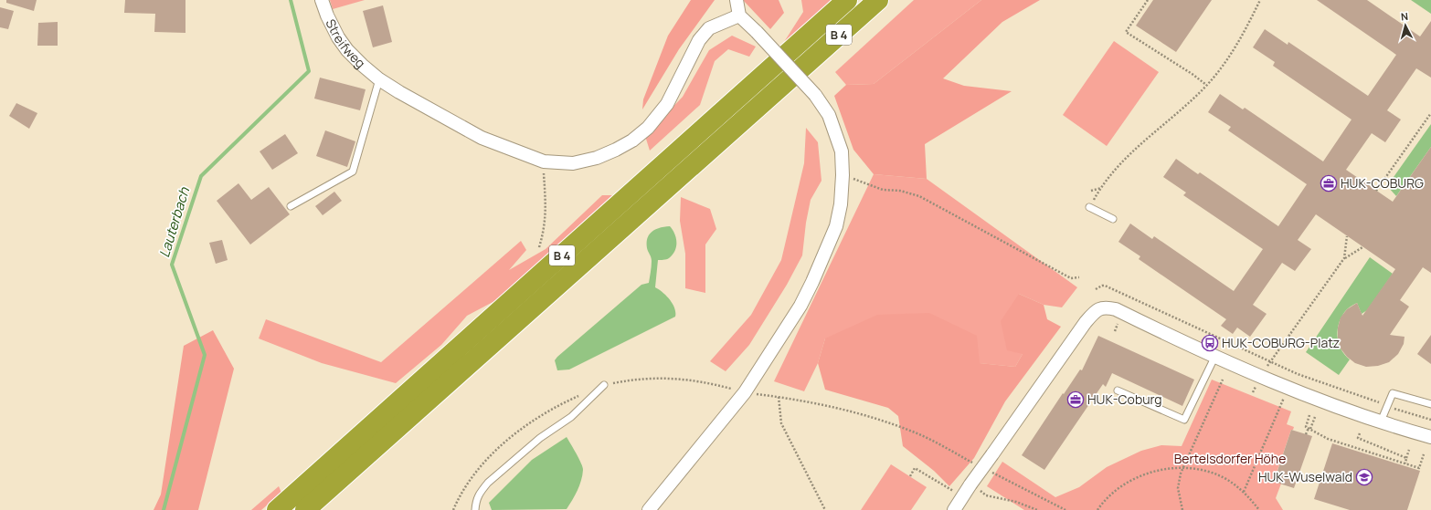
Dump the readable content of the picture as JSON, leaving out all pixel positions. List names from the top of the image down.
{
  "streets": {
    "highway": ["B 4"],
    "street": ["Streifweg"]
  },
  "water": ["Lauterbach"],
  "parks": ["Bertelsdorfer Höhe"],
  "places": {
    "office": ["HUK-COBURG", "HUK-Coburg"],
    "bus stop": ["HUK-COBURG-Platz"],
    "school or university": ["HUK-Wuselwald"]
  },
  "north": "top"
}
